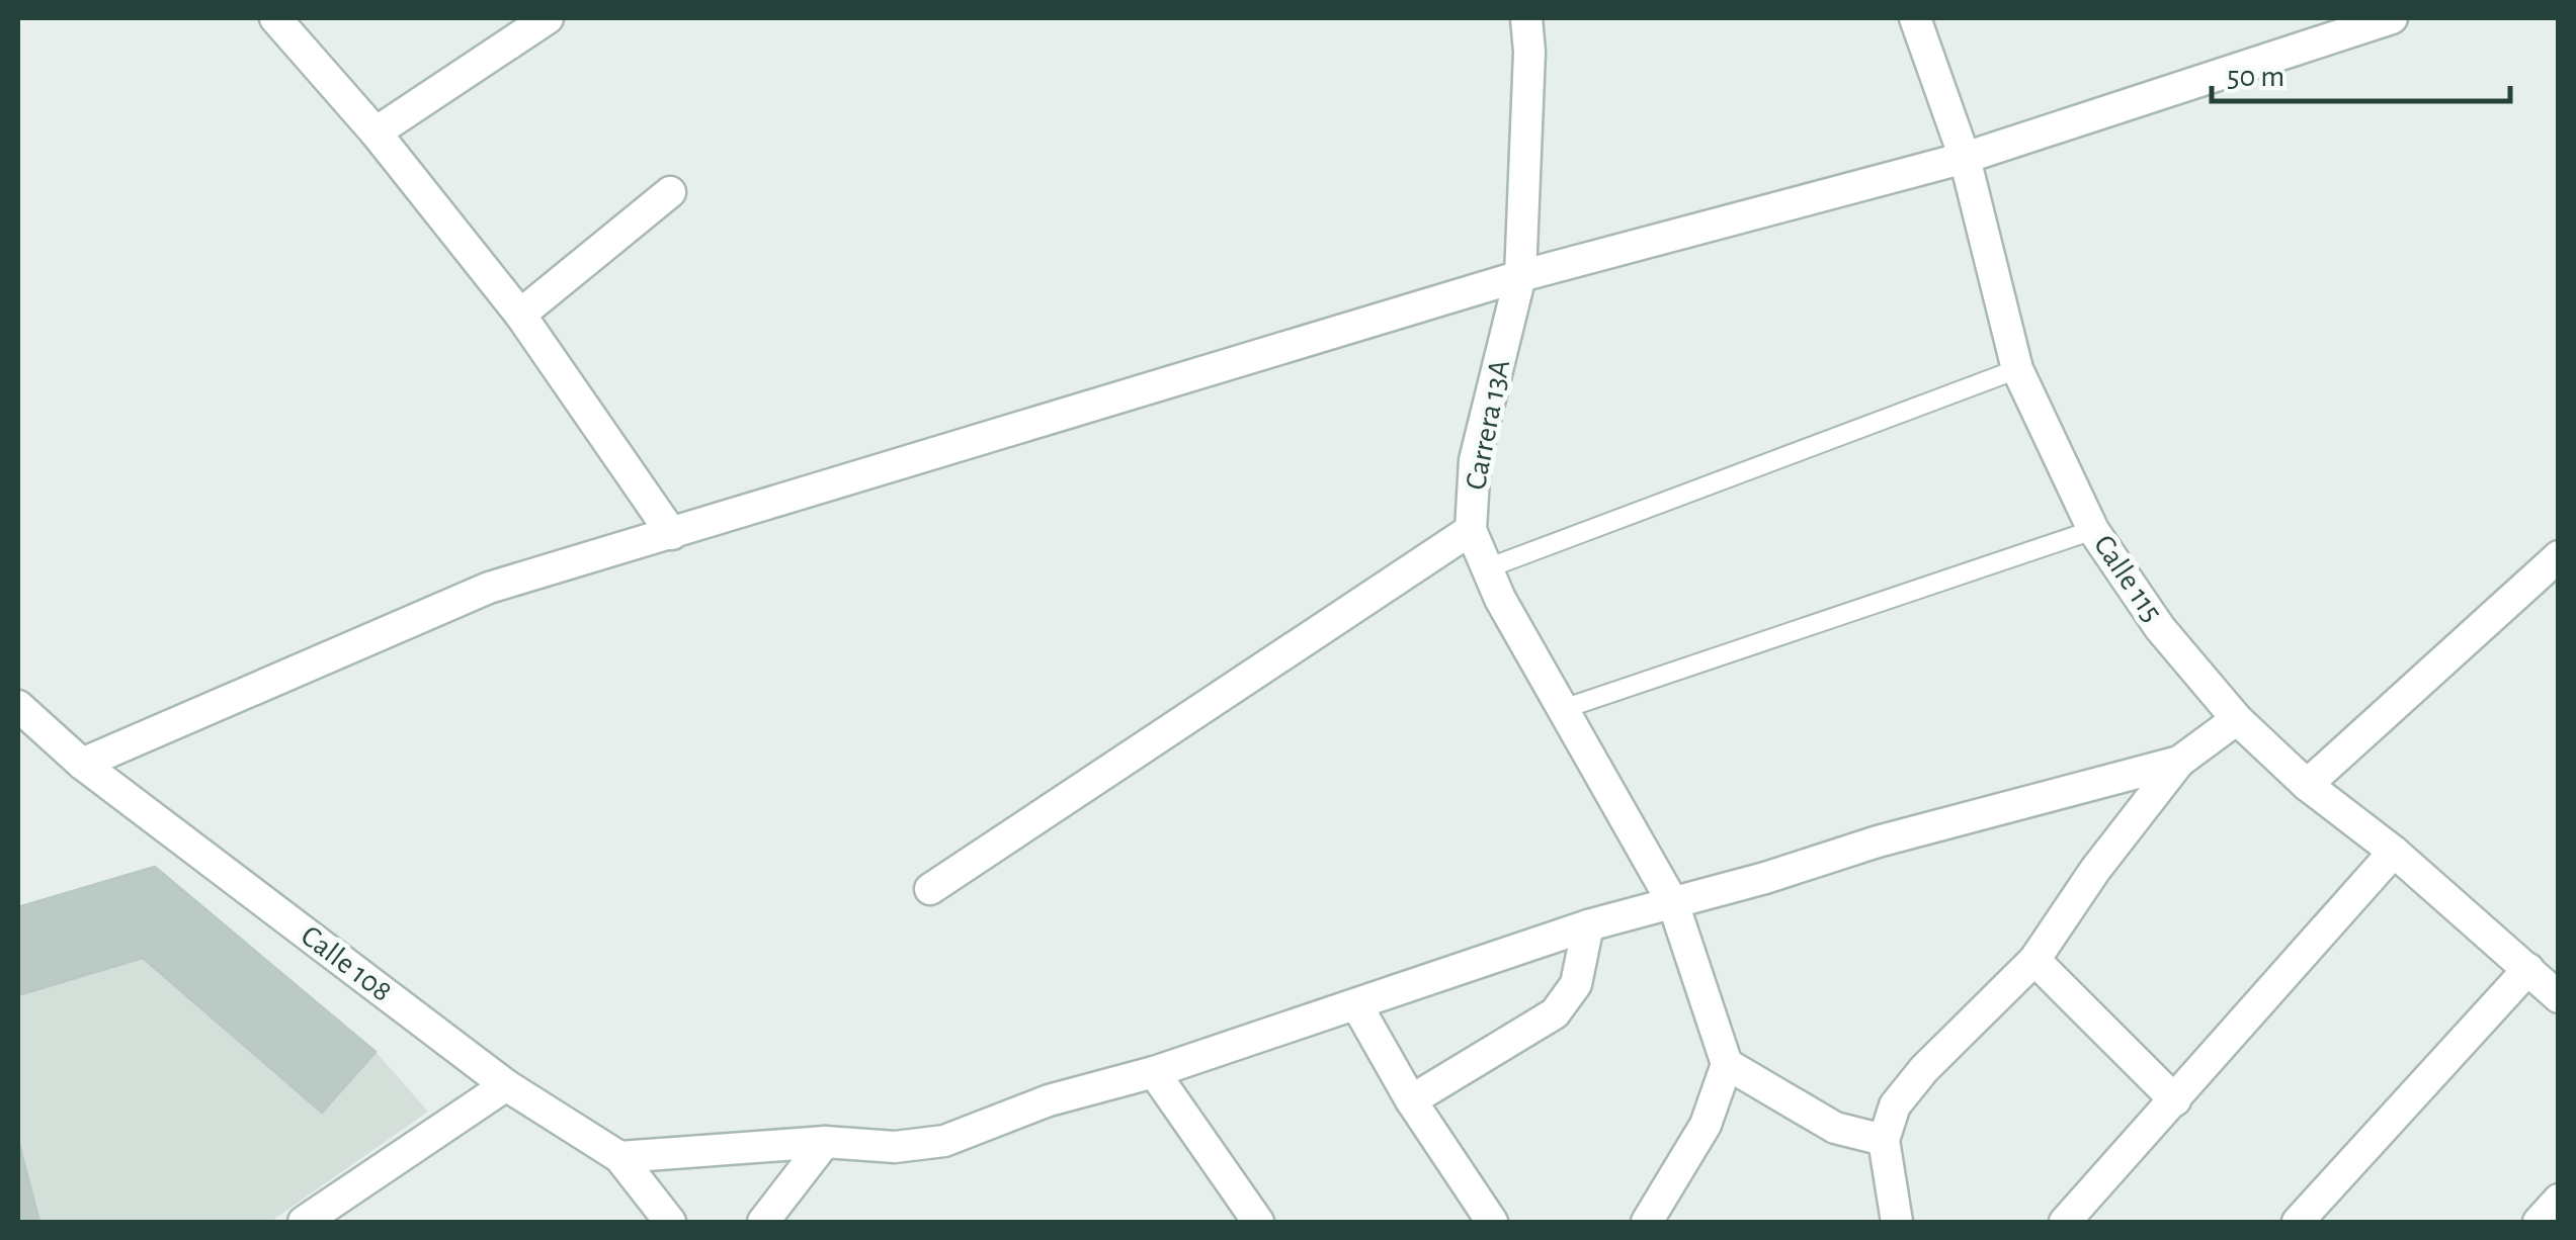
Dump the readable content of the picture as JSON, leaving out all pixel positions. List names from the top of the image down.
{
  "streets": {
    "street": ["Carrera 13A", "Calle 115", "Calle 108"]
  },
  "scale_bar": "50 m"
}
